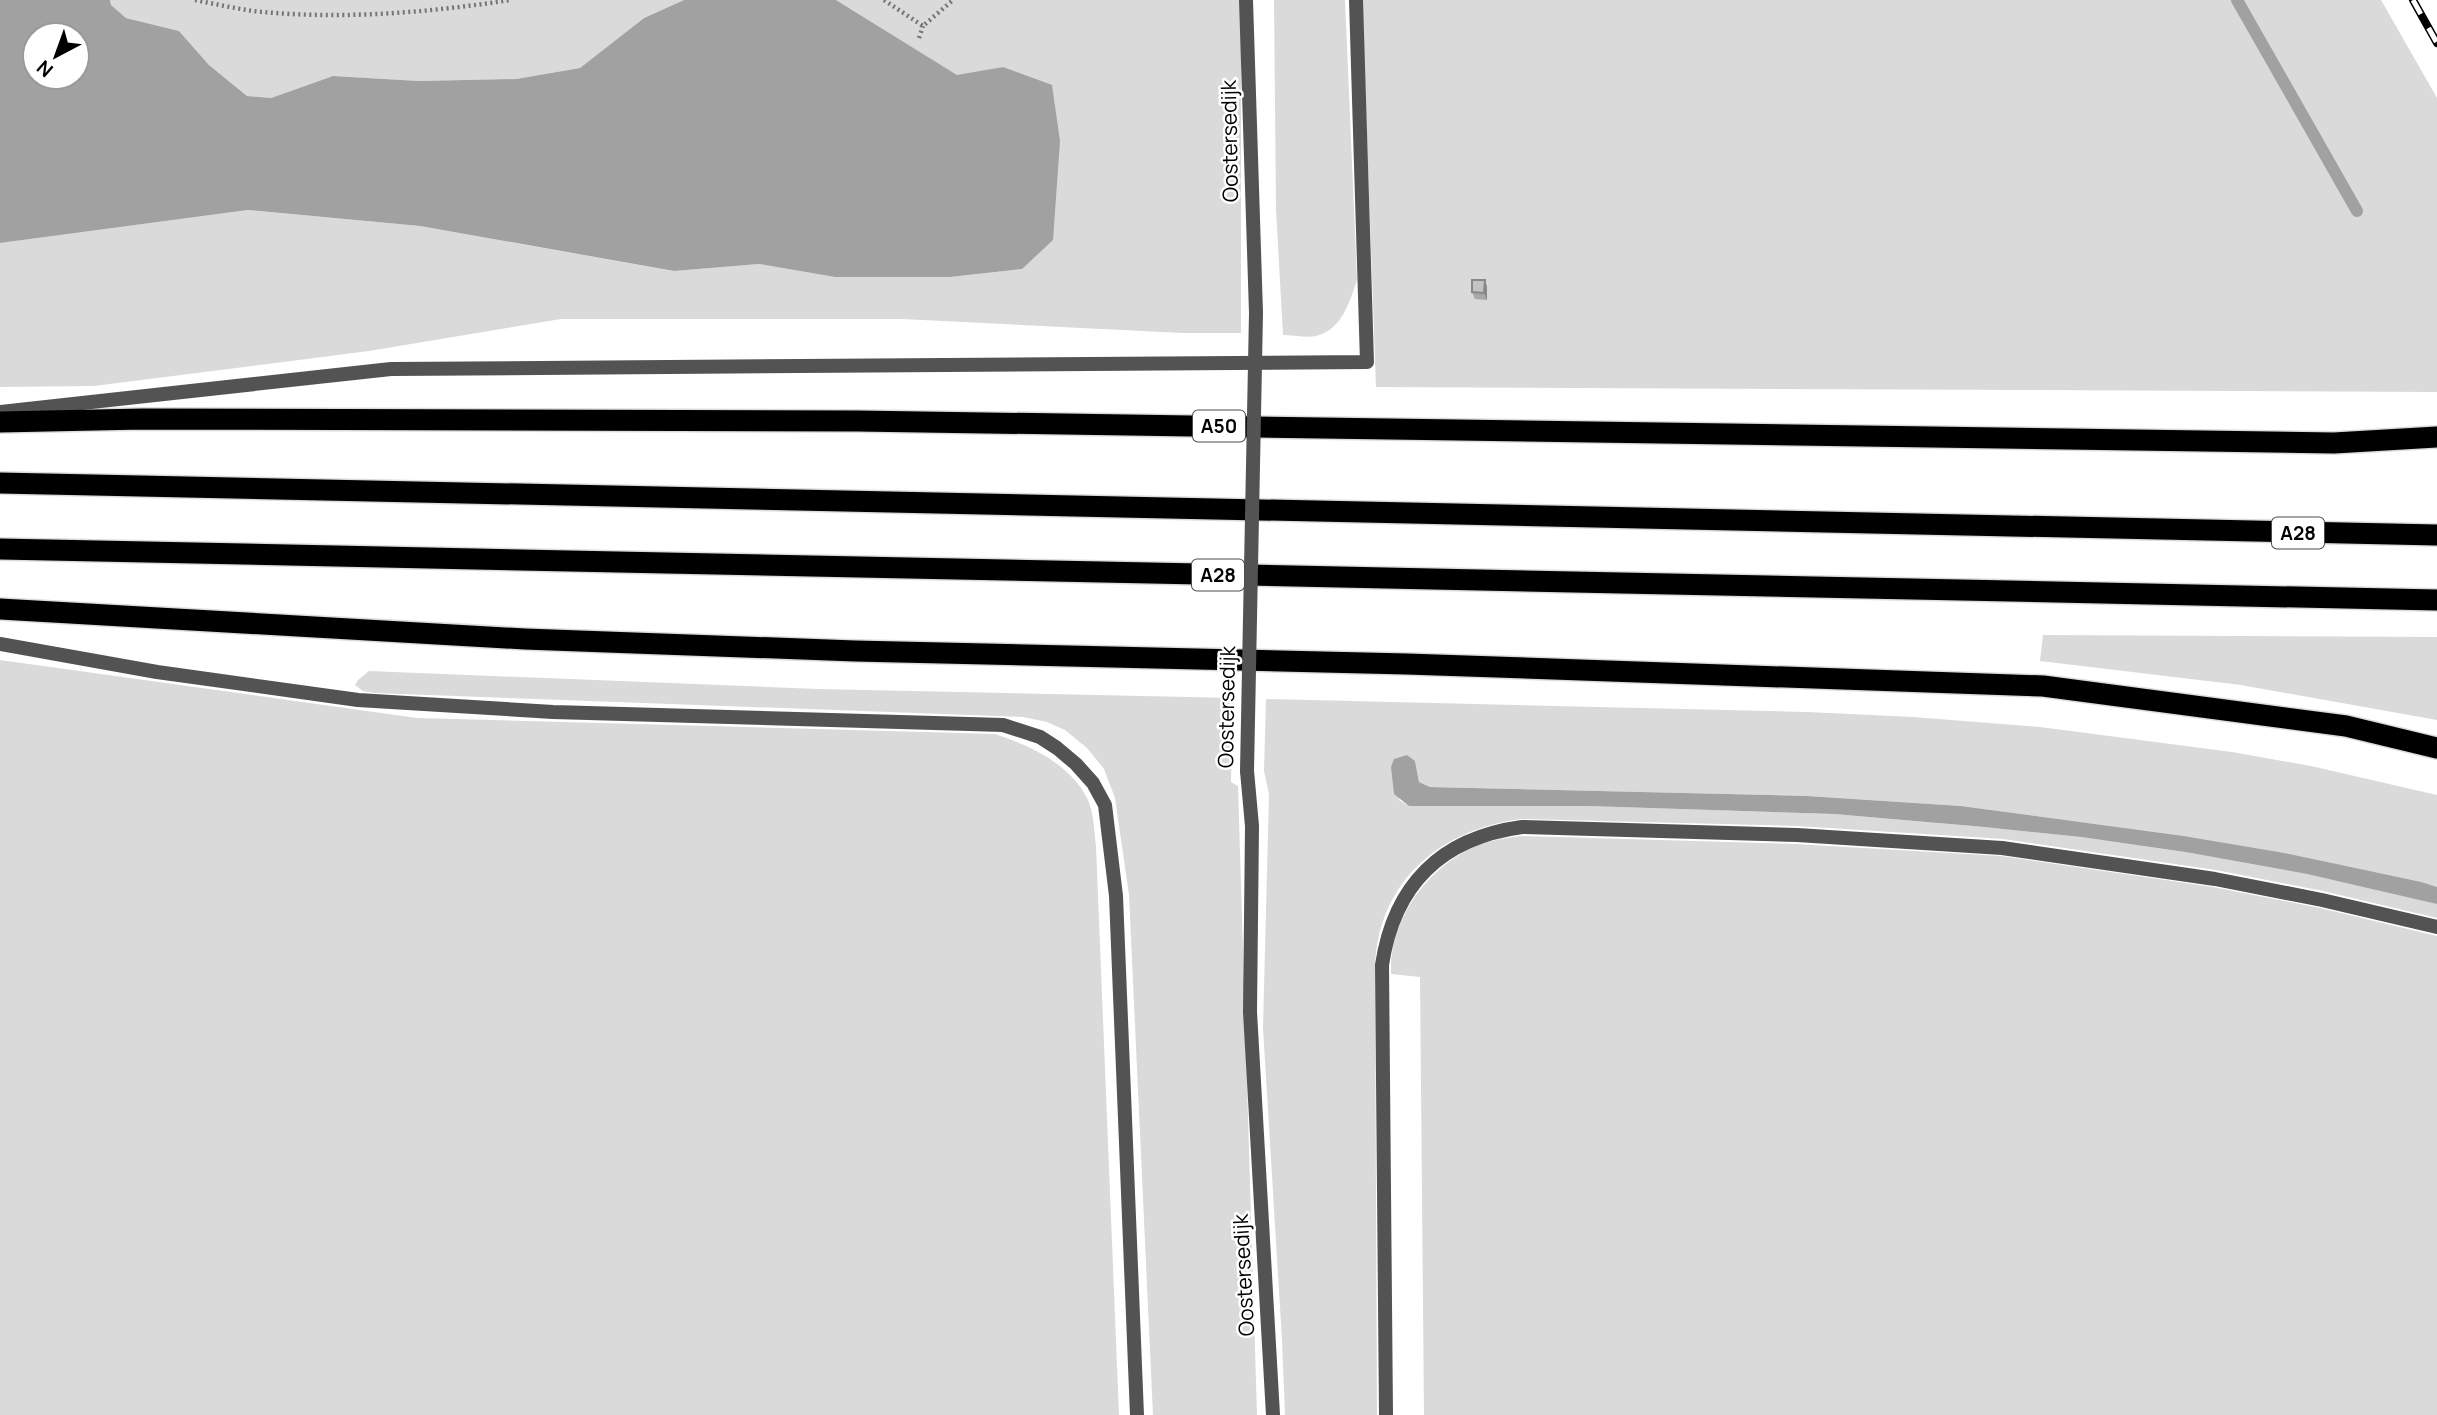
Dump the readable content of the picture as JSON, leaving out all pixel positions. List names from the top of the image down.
{
  "streets": {
    "highway": ["A50", "A28"],
    "street": ["Oostersedijk"]
  },
  "north": "bottom left"
}
